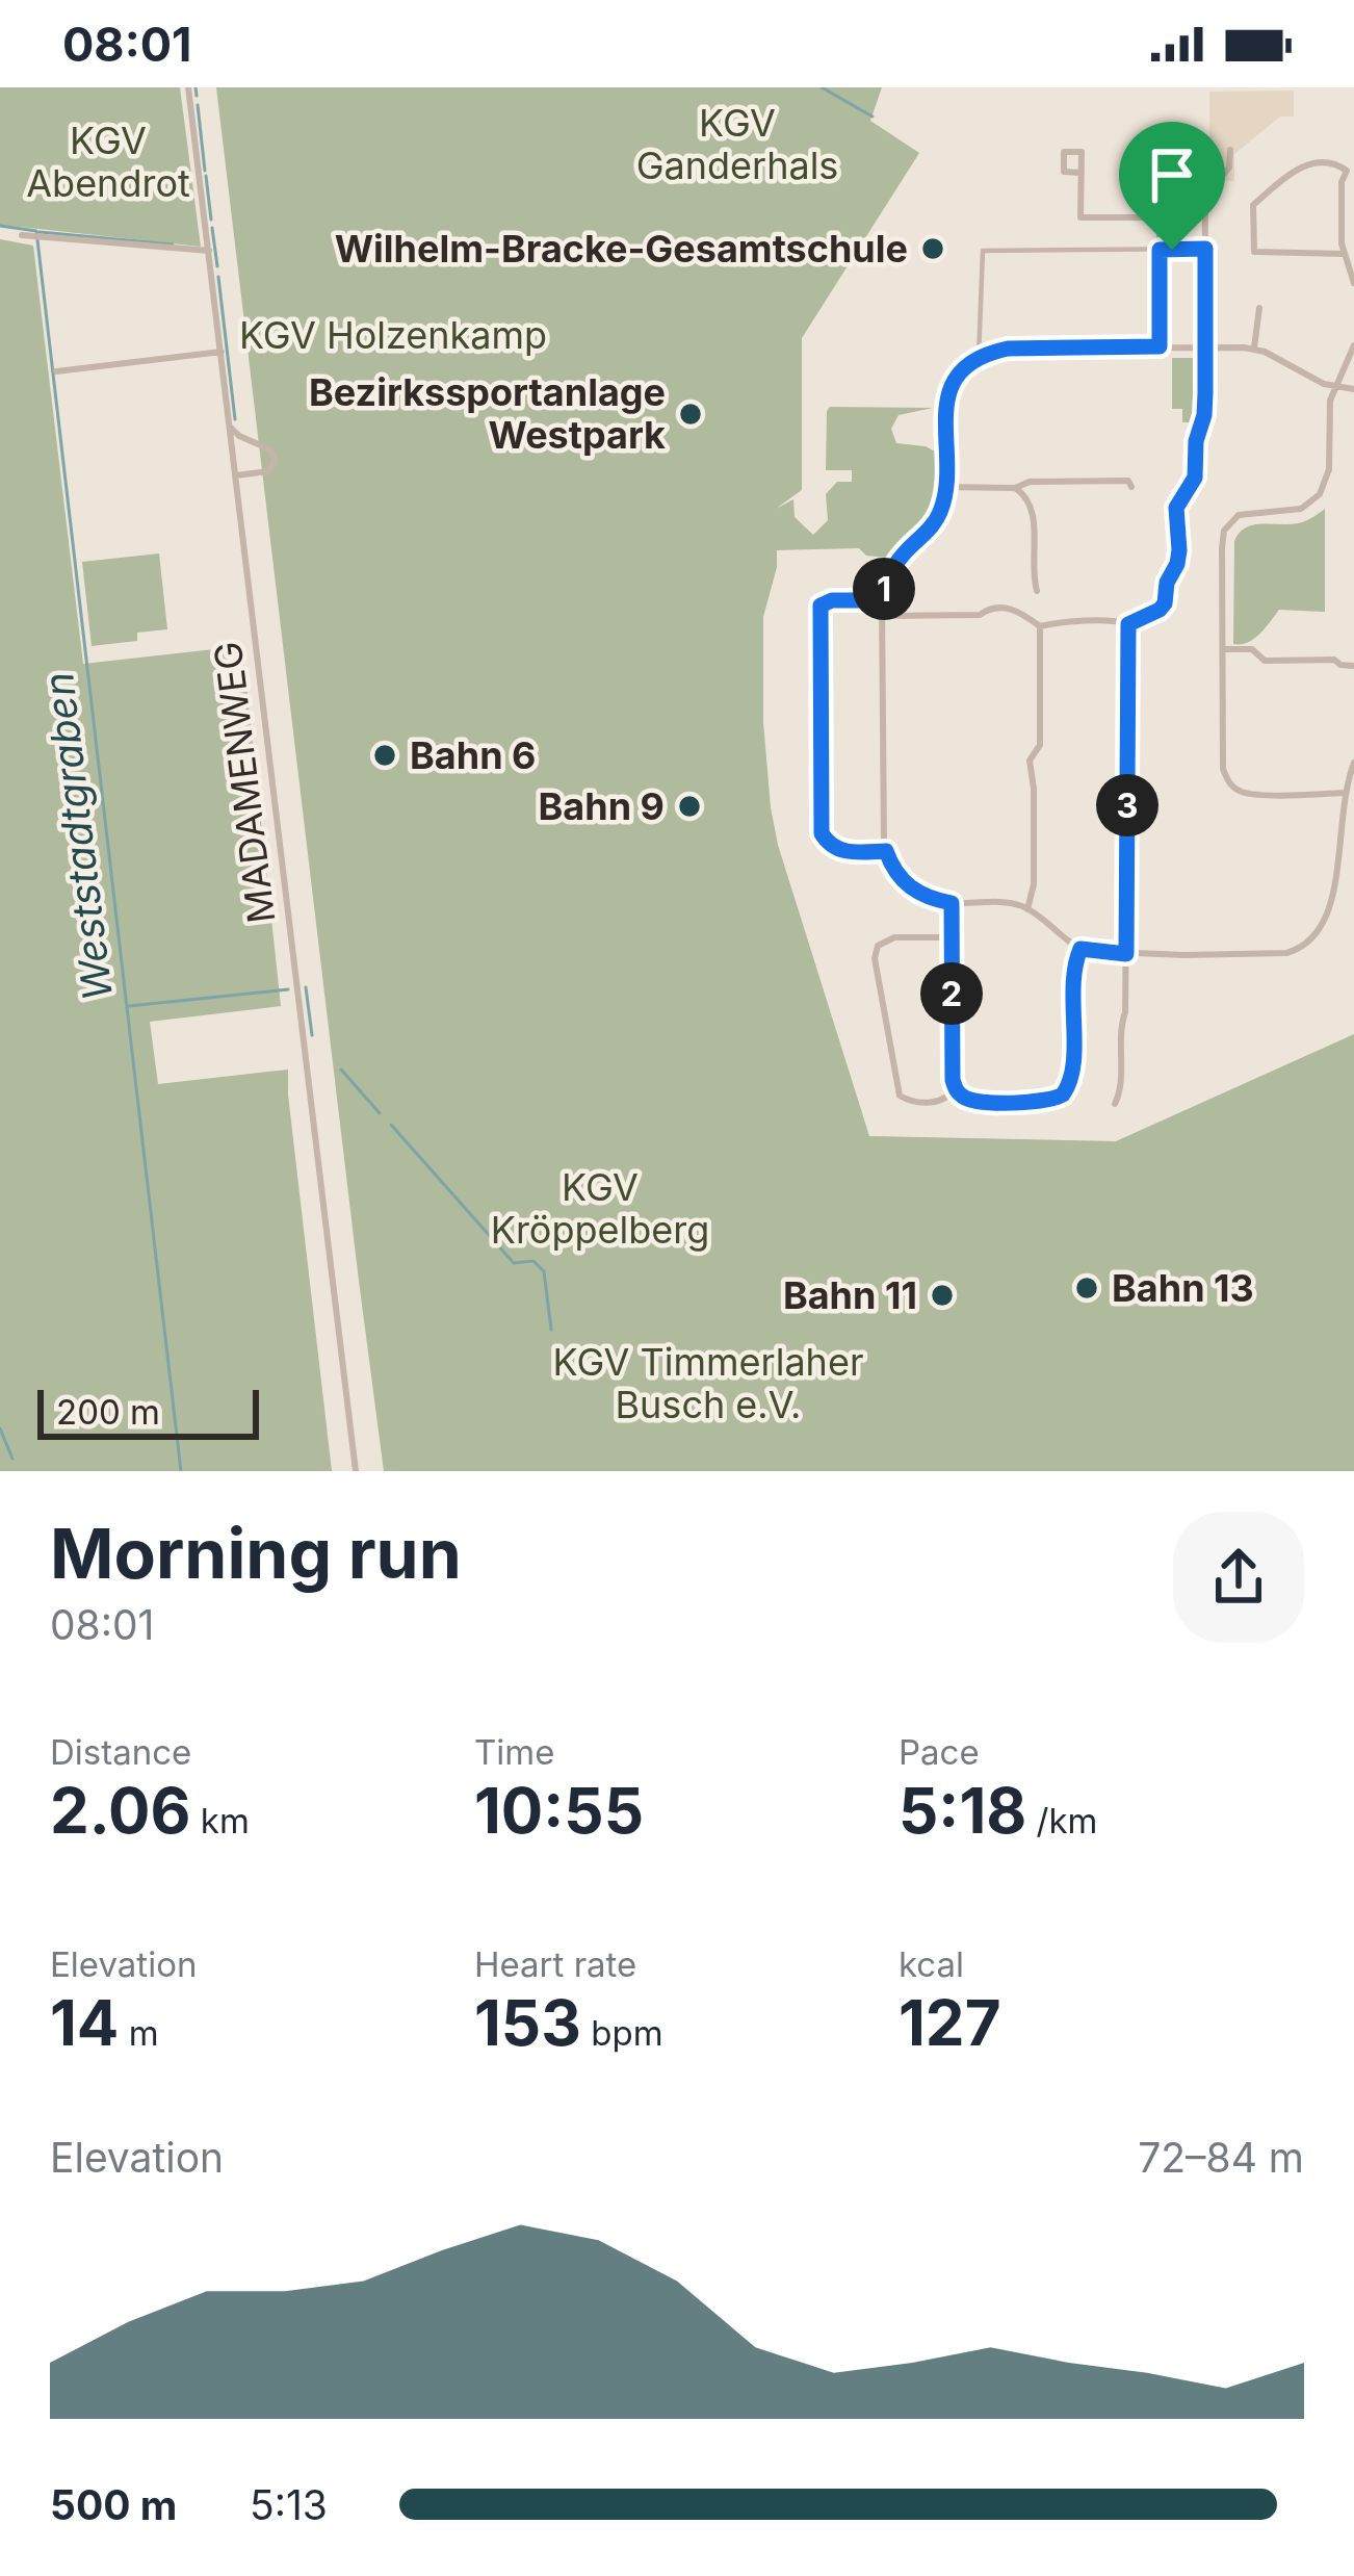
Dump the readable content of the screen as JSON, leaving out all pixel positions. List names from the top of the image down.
{
  "streets": {
    "street": ["MADAMENWEG"]
  },
  "water": ["Weststadtgraben"],
  "parks": [
    "KGV Ganderhals",
    "KGV Abendrot",
    "KGV Holzenkamp",
    "KGV Kröppelberg",
    "KGV Timmerlaher Busch e.V."
  ],
  "places": [
    "Wilhelm-Bracke-Gesamtschule",
    "Bezirkssportanlage Westpark",
    "Bahn 6",
    "Bahn 9",
    "Bahn 13",
    "Bahn 11"
  ],
  "scale_bar": "200 m",
  "page": {
    "status": "08:01",
    "pins": ["1", "3", "2"],
    "scale": "200 m",
    "heading": ["Morning run", "08:01"],
    "stats": [
      ["Distance", "2.06 km"],
      ["Time", "10:55"],
      ["Pace", "5:18 /km"],
      ["Elevation", "14 m"],
      ["Heart rate", "153 bpm"],
      ["kcal", "127"]
    ],
    "chart": ["Elevation", "72–84 m"],
    "list": [
      {
        "name": "500 m",
        "note": "5:13"
      }
    ]
  }
}
